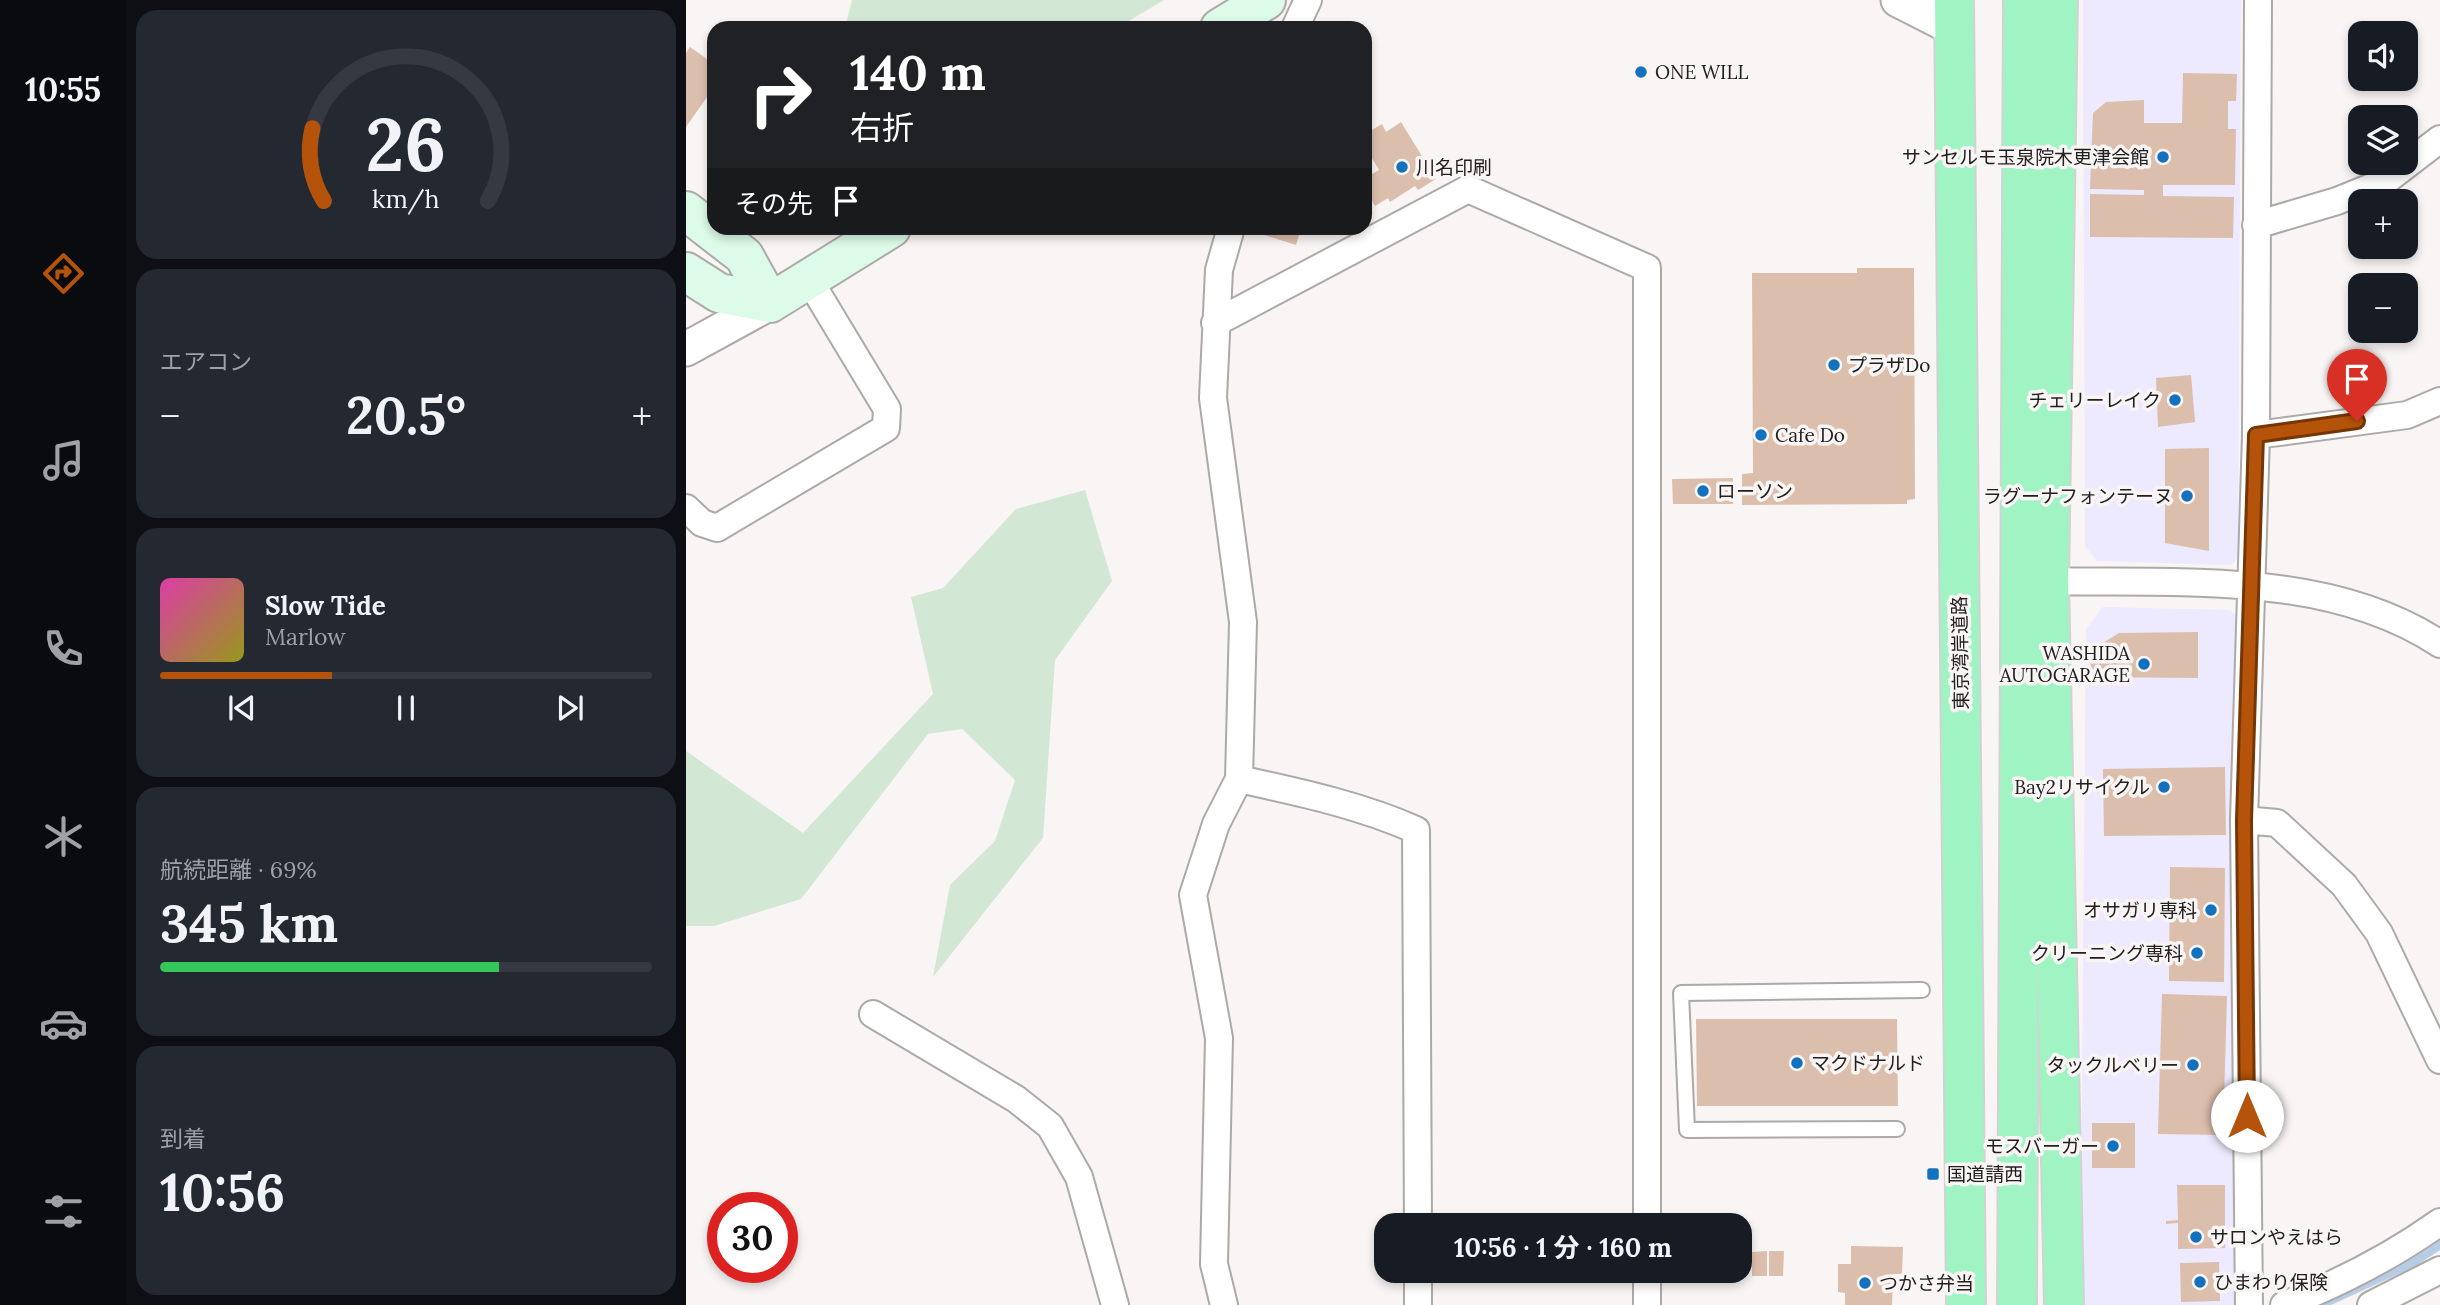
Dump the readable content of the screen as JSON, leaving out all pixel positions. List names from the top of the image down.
{
  "streets": {
    "highway": ["東京湾岸道路"]
  },
  "places": {
    "other": [
      "ONE WILL",
      "サンセルモ玉泉院木更津会館",
      "川名印刷",
      "プラザDo",
      "チェリーレイク",
      "Cafe Do",
      "ローソン",
      "ラグーナフォンテーヌ",
      "WASHIDA AUTOGARAGE",
      "Bay2リサイクル",
      "オサガリ専科",
      "クリーニング専科",
      "マクドナルド",
      "タックルベリー",
      "モスバーガー",
      "サロンやえはら",
      "ひまわり保険",
      "つかさ弁当"
    ],
    "transit": ["国道請西"]
  },
  "page": {
    "tabs": "10:55",
    "map_buttons": ["+", "−"],
    "turn": ["140 m", "右折"],
    "then": "その先",
    "tile": [
      "エアコン",
      ["航続距離 · 69%", "345 km"],
      ["到着", "10:56"]
    ],
    "heat": ["−", "20.5°", "+"],
    "song": ["Slow Tide", "Marlow"],
    "limit": "30",
    "trip": "10:56 · 1 分 · 160 m",
    "gauge": ["26", "km/h"]
  }
}
